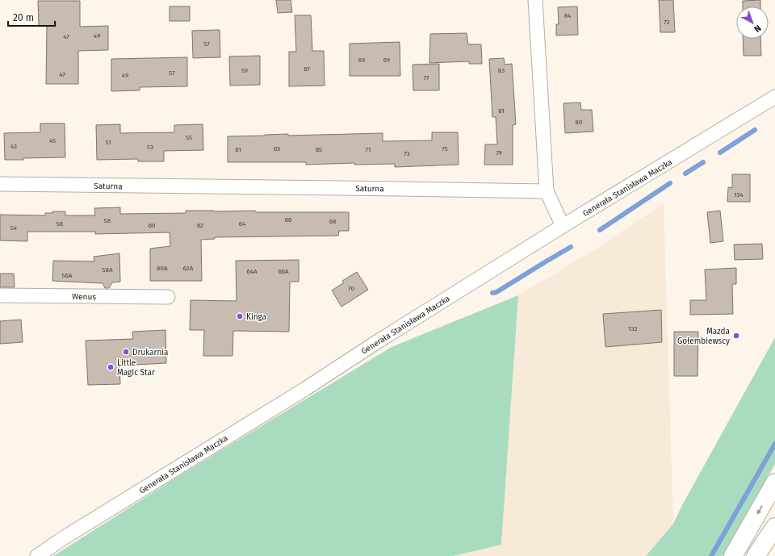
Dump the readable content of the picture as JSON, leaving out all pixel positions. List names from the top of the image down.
{
  "streets": {
    "street": ["Saturna", "Generała Stanisława Maczka", "Wenus"]
  },
  "places": [
    "Kinga",
    "Mazda Gołembiewscy",
    "Drukarnia",
    "Little Magic Star"
  ],
  "house_numbers": [
    "84",
    "72",
    "49",
    "47",
    "57",
    "69",
    "69",
    "67",
    "59",
    "83",
    "57",
    "47",
    "49",
    "77",
    "81",
    "80",
    "55",
    "45",
    "51",
    "43",
    "53",
    "63",
    "75",
    "61",
    "65",
    "71",
    "79",
    "73",
    "134",
    "66",
    "58",
    "68",
    "56",
    "64",
    "60",
    "62",
    "54",
    "60A",
    "62A",
    "58A",
    "64A",
    "66A",
    "56A",
    "70",
    "132"
  ],
  "scale_bar": "20 m",
  "north": "bottom right"
}
